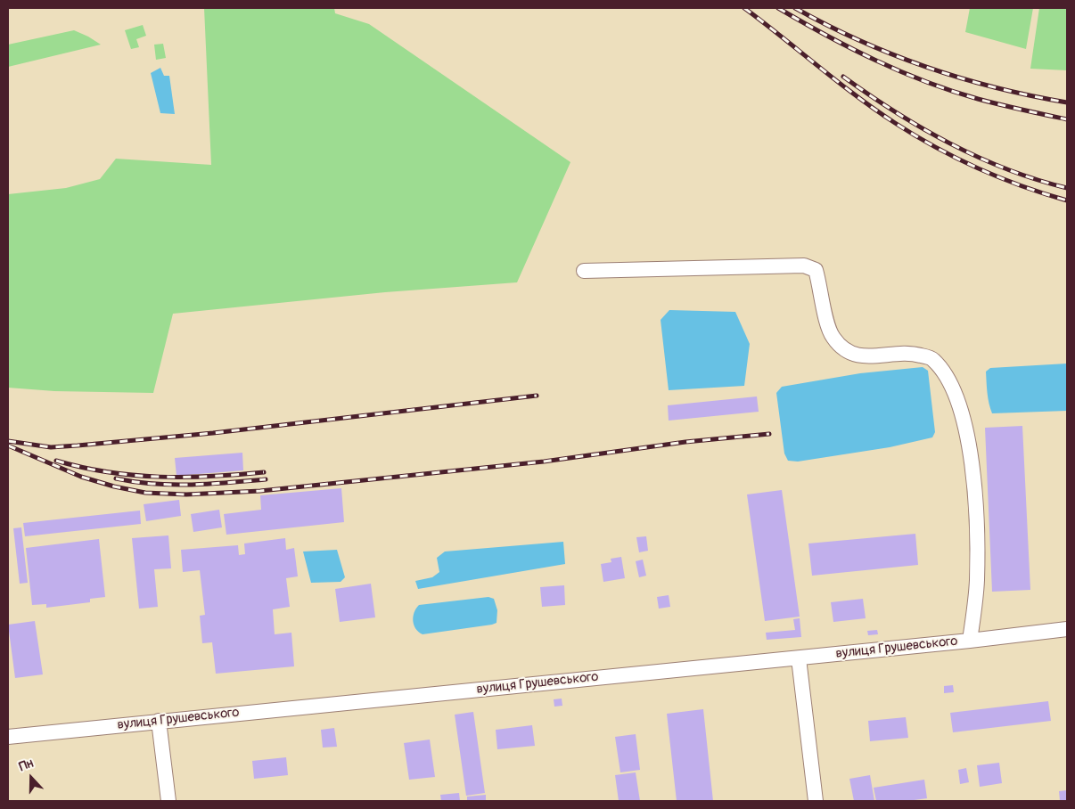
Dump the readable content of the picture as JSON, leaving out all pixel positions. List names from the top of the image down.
{
  "streets": {
    "street": ["вулиця Грушевського"]
  },
  "north": "top"
}
